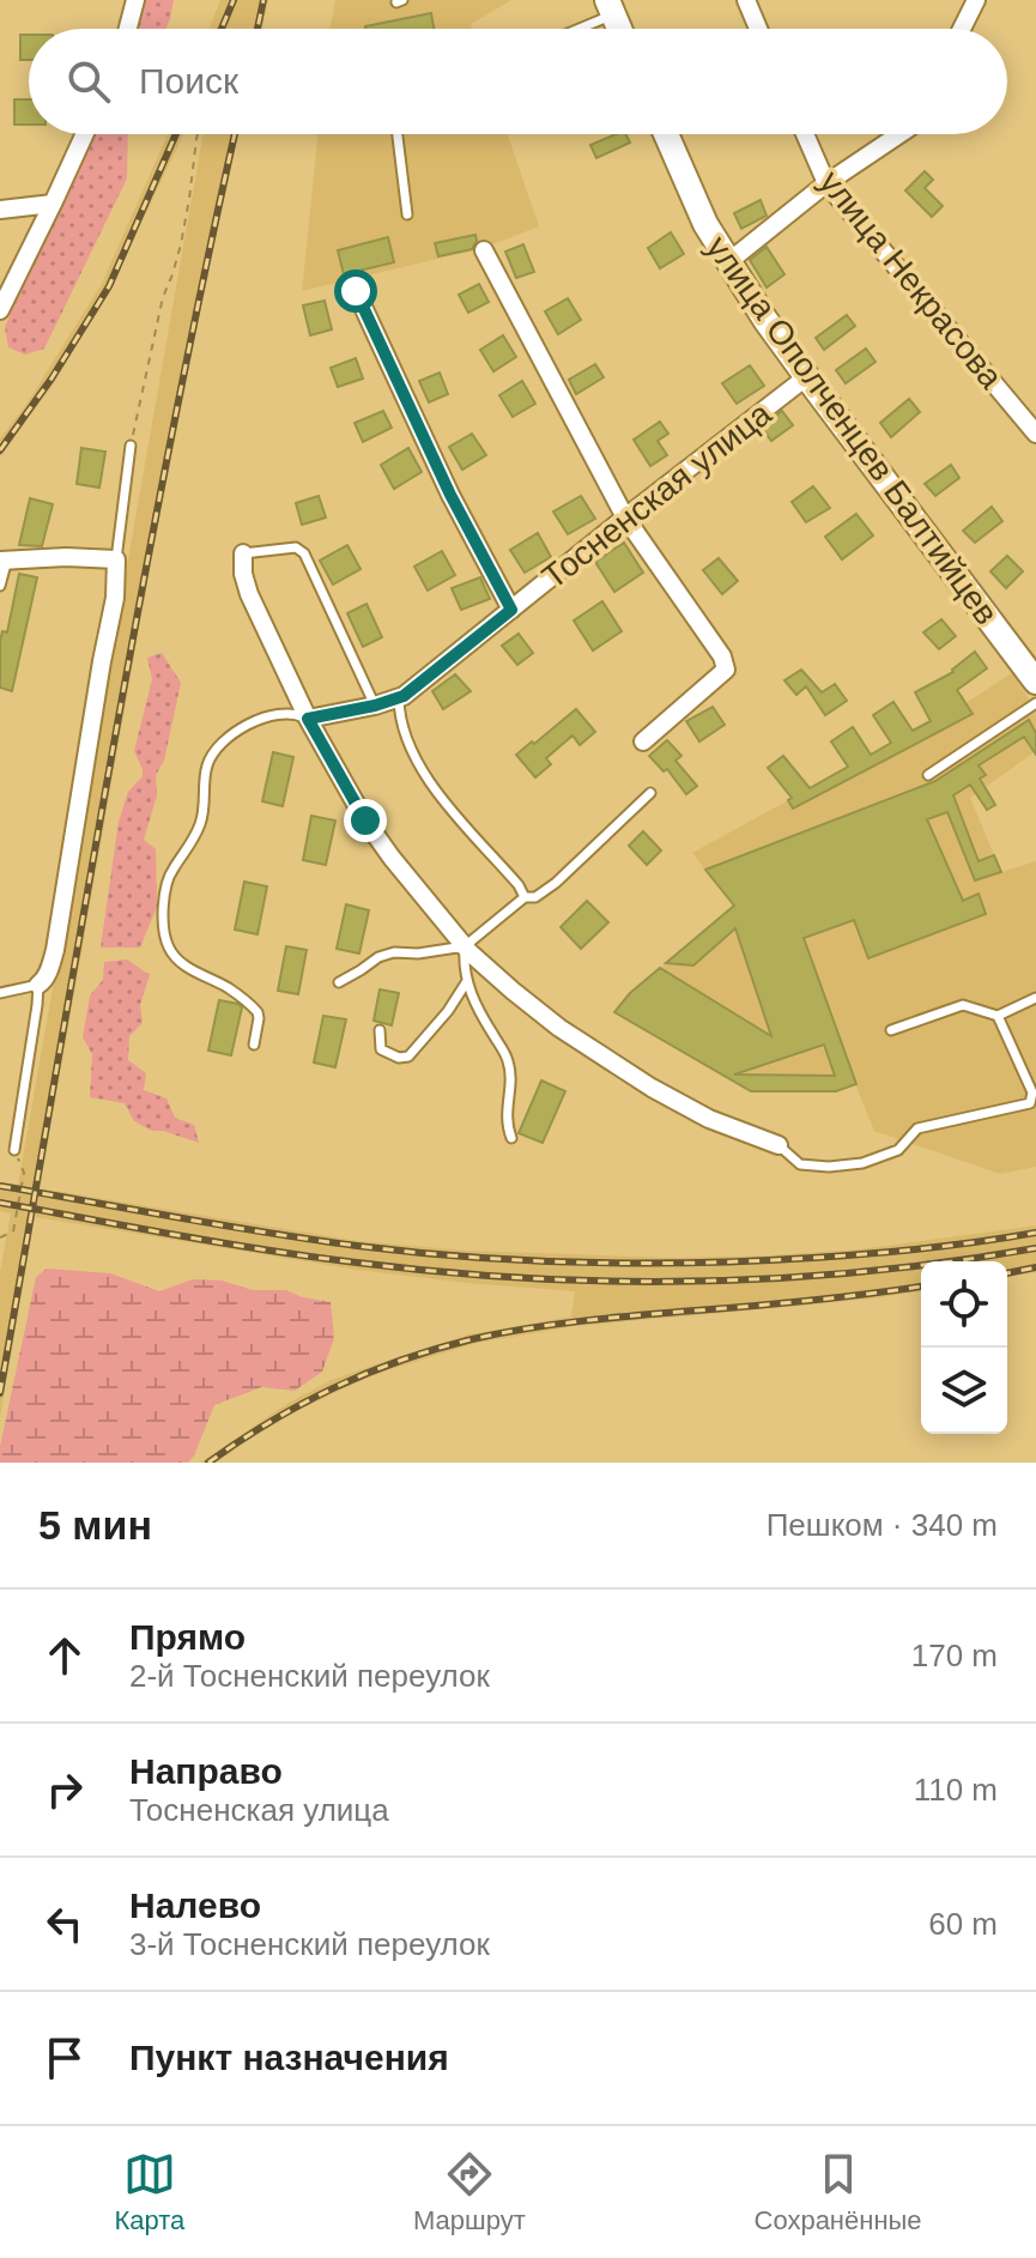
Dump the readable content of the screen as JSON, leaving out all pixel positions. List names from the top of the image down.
{
  "streets": {
    "main road": ["улица Ополченцев Балтийцев"],
    "street": ["улица Некрасова", "Тосненская улица"]
  },
  "crossings": [
    ["улица Ополченцев Балтийцев", "Тосненская улица"]
  ],
  "page": {
    "search": "Поиск",
    "heading": ["5 мин", "Пешком · 340 m"],
    "list": [
      ["Прямо", "2-й Тосненский переулок", "170 m"],
      ["Направо", "Тосненская улица", "110 m"],
      ["Налево", "3-й Тосненский переулок", "60 m"],
      "Пункт назначения"
    ],
    "nav": ["Карта", "Маршрут", "Сохранённые"]
  }
}
